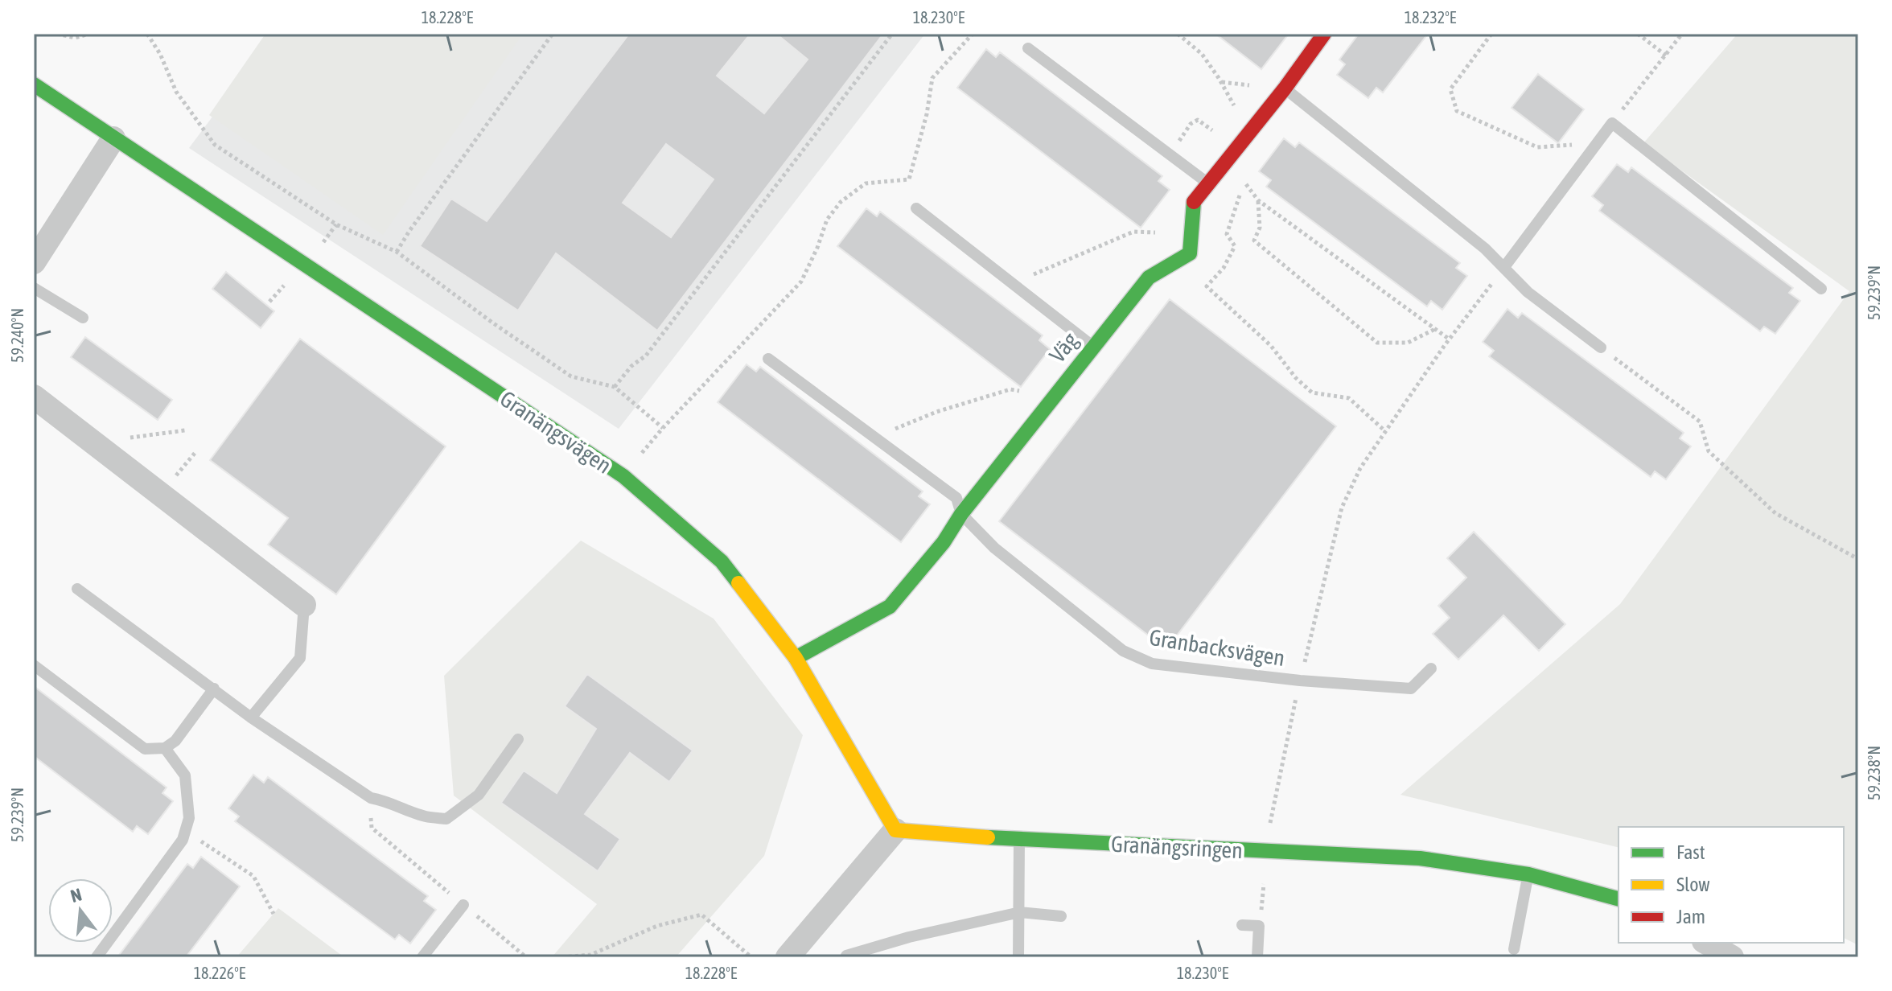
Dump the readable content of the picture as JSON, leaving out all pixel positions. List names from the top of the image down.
{
  "streets": {
    "street": ["Väg", "Granängsvägen", "Granängsringen"],
    "lane": ["Granbacksvägen"]
  },
  "crossings": [
    ["Väg", "Granängsvägen"],
    ["Väg", "Granbacksvägen"],
    ["Granängsvägen", "Granängsringen"]
  ],
  "legend": ["Fast", "Slow", "Jam"],
  "north": "top",
  "coordinates": [
    "18.228°E",
    "18.230°E",
    "18.232°E",
    "59.239°N",
    "59.240°N",
    "59.238°N",
    "18.226°E"
  ]
}
